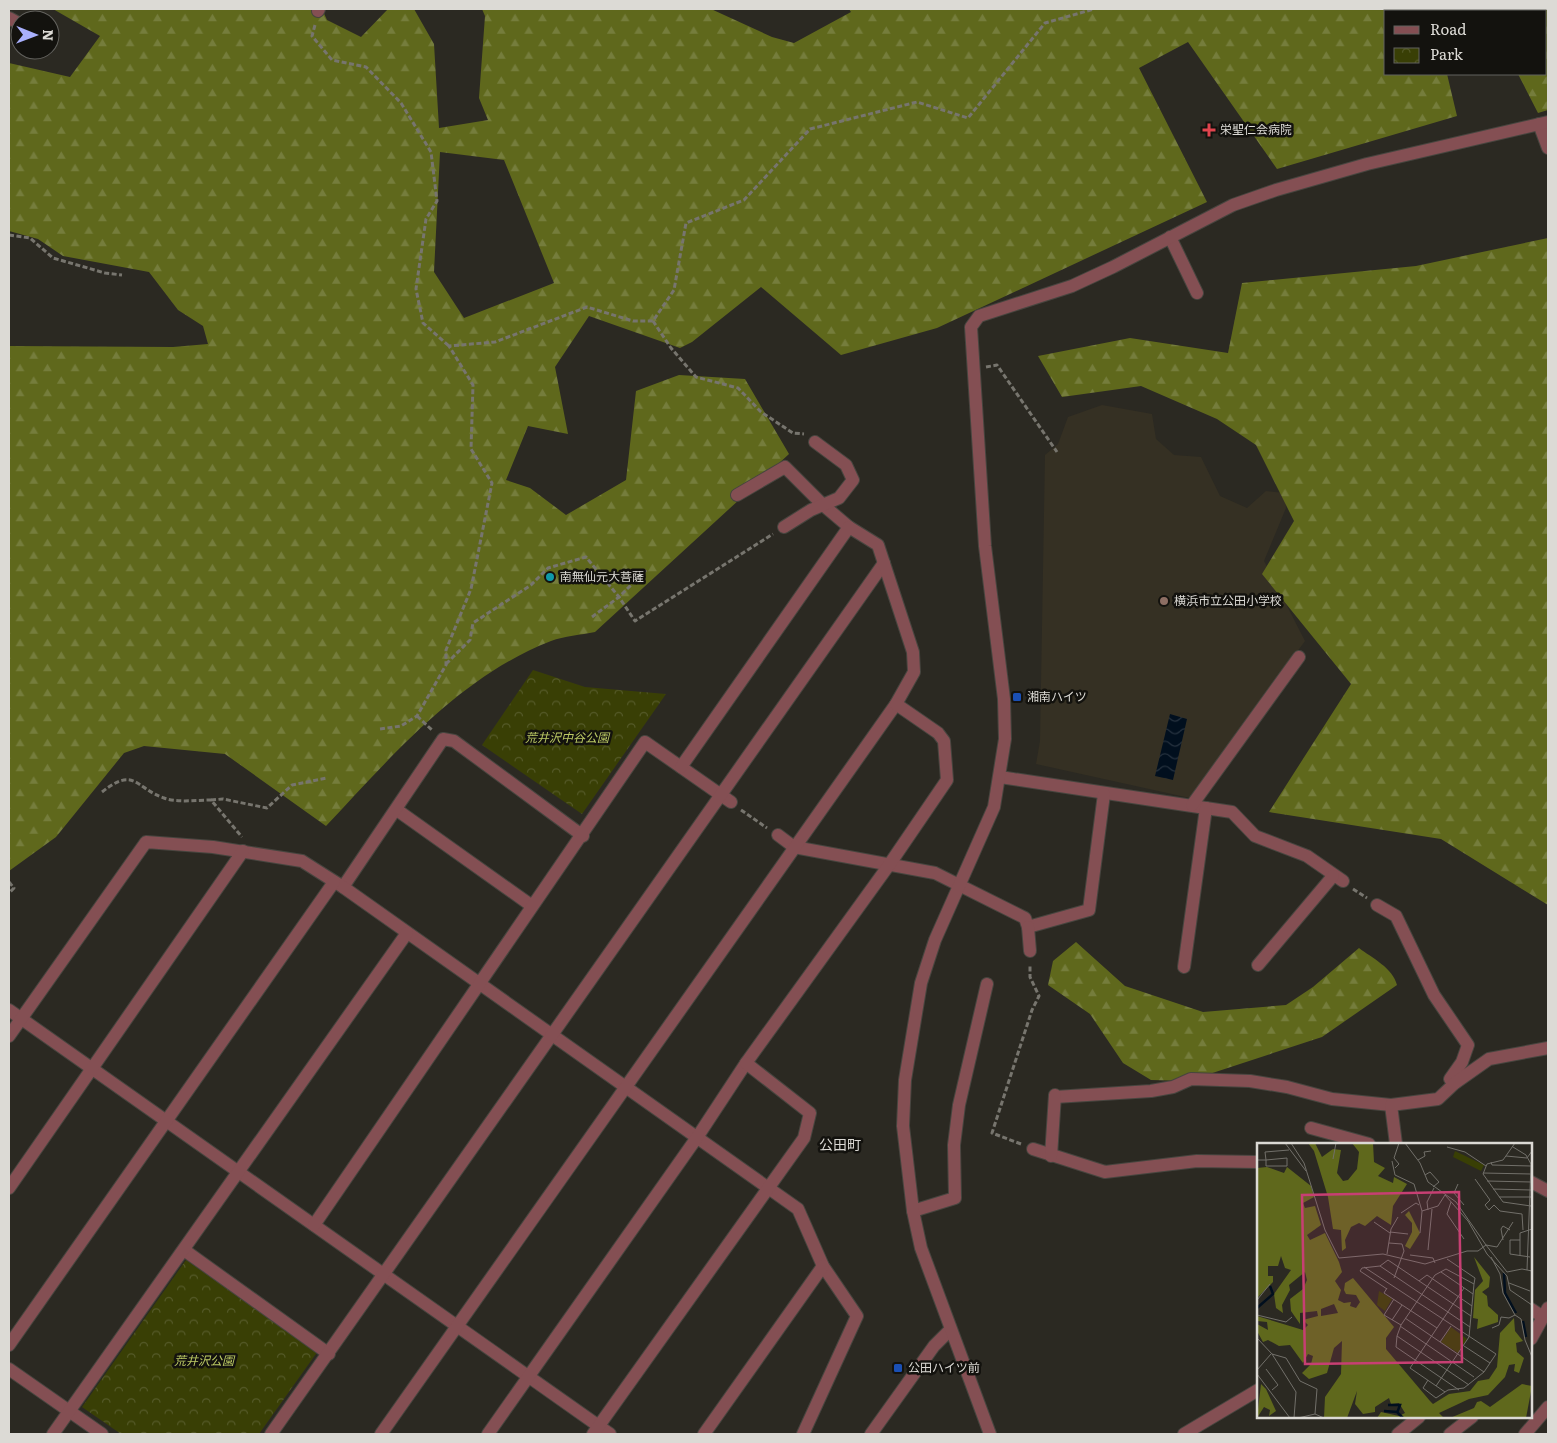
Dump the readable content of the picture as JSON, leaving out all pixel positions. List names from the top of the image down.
{
  "districts": ["公田町"],
  "parks": ["荒井沢中谷公園", "荒井沢公園"],
  "places": {
    "health": ["栄聖仁会病院"],
    "other": ["南無仙元大菩薩", "横浜市立公田小学校"],
    "transit": ["湘南ハイツ", "公田ハイツ前"]
  },
  "legend": ["Road", "Park"],
  "north": "right"
}
